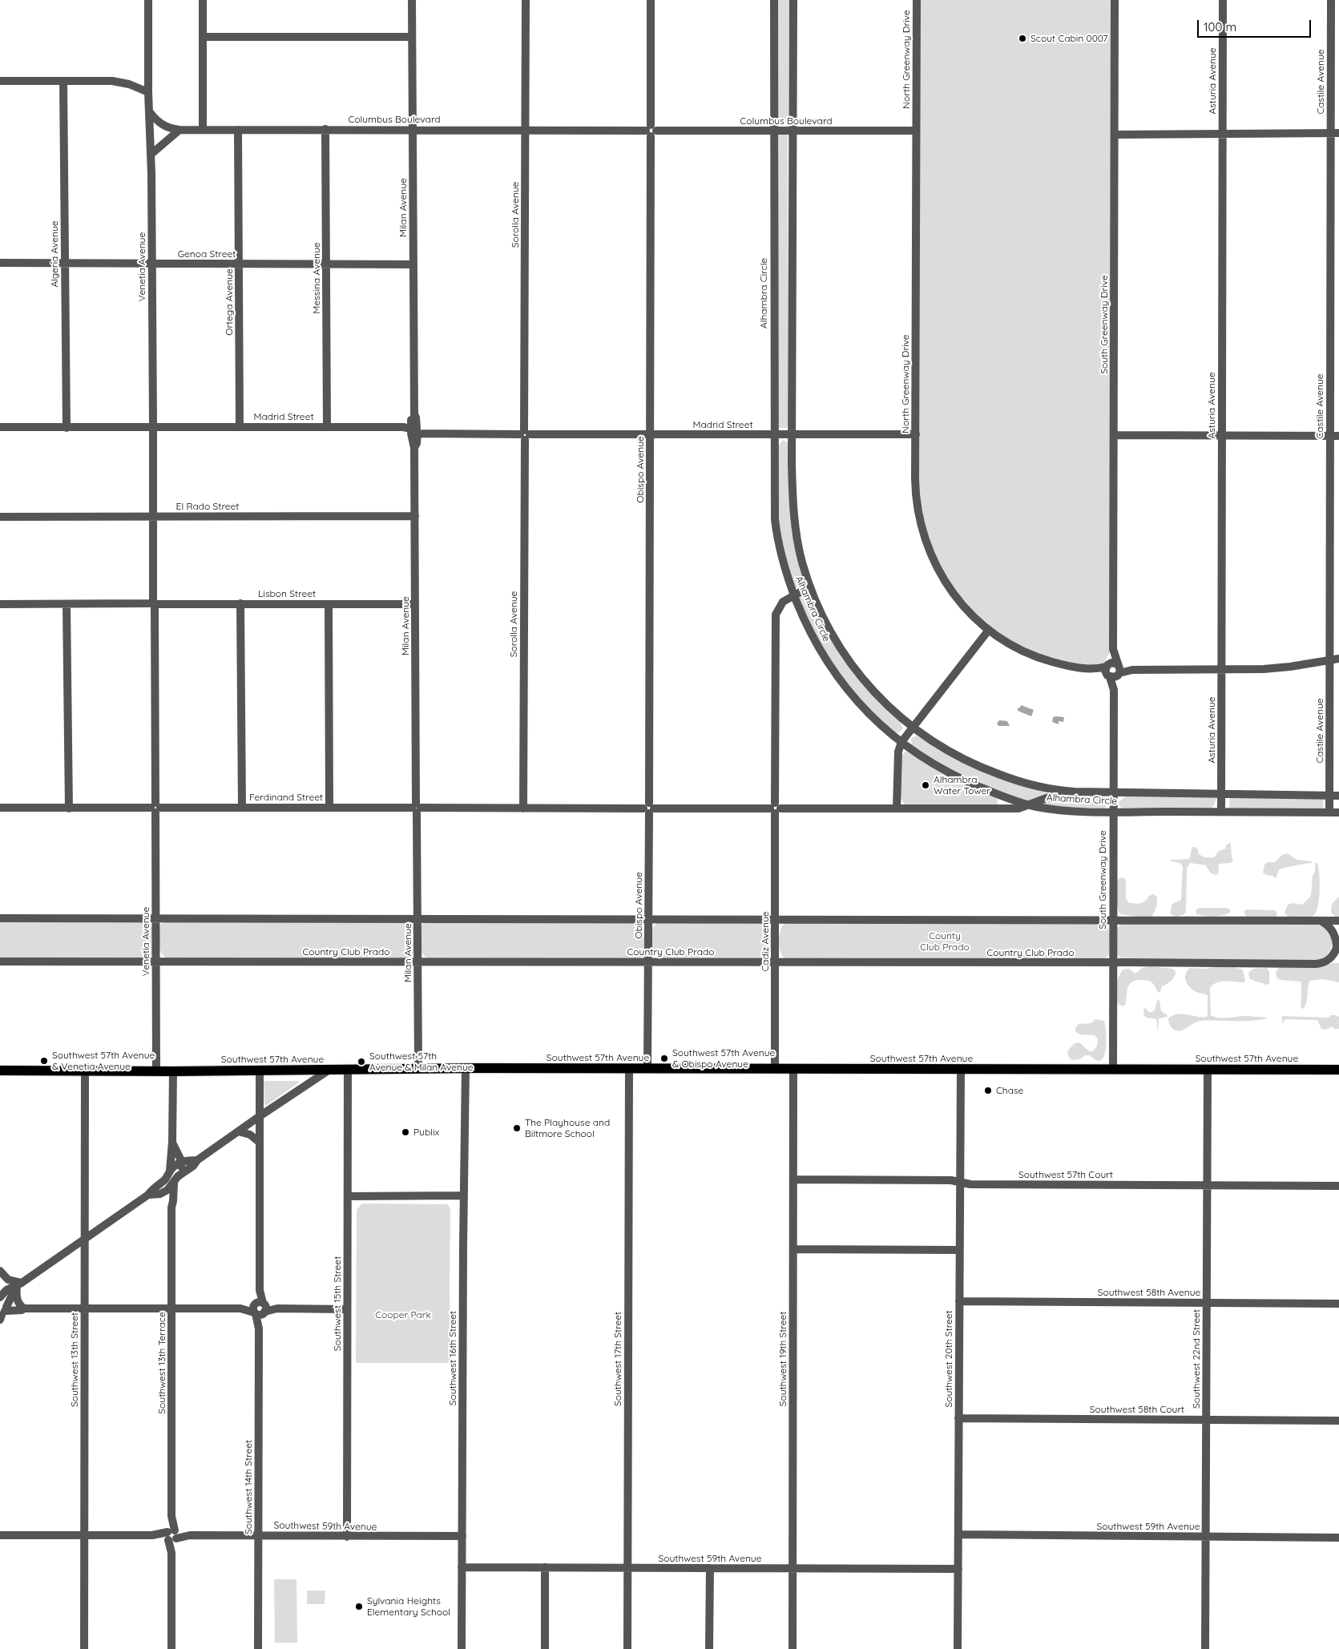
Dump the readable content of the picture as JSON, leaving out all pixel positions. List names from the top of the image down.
{
  "streets": {
    "main road": ["Southwest 57th Avenue"],
    "street": [
      "North Greenway Drive",
      "Asturia Avenue",
      "Castile Avenue",
      "Columbus Boulevard",
      "Milan Avenue",
      "Sorolla Avenue",
      "Algeria Avenue",
      "Genoa Street",
      "Venetia Avenue",
      "Messina Avenue",
      "Alhambra Circle",
      "Ortega Avenue",
      "South Greenway Drive",
      "Madrid Street",
      "Obispo Avenue",
      "El Rado Street",
      "Lisbon Street",
      "Ferdinand Street",
      "Cadiz Avenue",
      "Country Club Prado",
      "Southwest 57th Court",
      "Southwest 58th Avenue",
      "Southwest 15th Street",
      "Southwest 16th Street",
      "Southwest 17th Street",
      "Southwest 19th Street",
      "Southwest 20th Street",
      "Southwest 22nd Street",
      "Southwest 13th Street",
      "Southwest 13th Terrace",
      "Southwest 58th Court",
      "Southwest 14th Street",
      "Southwest 59th Avenue"
    ]
  },
  "crossings": [
    ["North Greenway Drive", "Asturia Avenue"],
    ["North Greenway Drive", "Castile Avenue"],
    ["North Greenway Drive", "Columbus Boulevard"],
    ["North Greenway Drive", "South Greenway Drive"],
    ["North Greenway Drive", "Madrid Street"],
    ["Asturia Avenue", "Alhambra Circle"],
    ["Castile Avenue", "Alhambra Circle"],
    ["Columbus Boulevard", "Milan Avenue"],
    ["Columbus Boulevard", "Sorolla Avenue"],
    ["Columbus Boulevard", "Venetia Avenue"],
    ["Columbus Boulevard", "Messina Avenue"],
    ["Columbus Boulevard", "Alhambra Circle"],
    ["Columbus Boulevard", "Ortega Avenue"],
    ["Columbus Boulevard", "Obispo Avenue"],
    ["Milan Avenue", "Genoa Street"],
    ["Milan Avenue", "Madrid Street"],
    ["Milan Avenue", "El Rado Street"],
    ["Milan Avenue", "Lisbon Street"],
    ["Milan Avenue", "Ferdinand Street"],
    ["Milan Avenue", "Country Club Prado"],
    ["Milan Avenue", "Southwest 57th Avenue"],
    ["Sorolla Avenue", "Madrid Street"],
    ["Sorolla Avenue", "Ferdinand Street"],
    ["Algeria Avenue", "Genoa Street"],
    ["Algeria Avenue", "Madrid Street"],
    ["Genoa Street", "Venetia Avenue"],
    ["Genoa Street", "Messina Avenue"],
    ["Genoa Street", "Ortega Avenue"],
    ["Venetia Avenue", "Madrid Street"],
    ["Venetia Avenue", "El Rado Street"],
    ["Venetia Avenue", "Lisbon Street"],
    ["Venetia Avenue", "Ferdinand Street"],
    ["Venetia Avenue", "Country Club Prado"],
    ["Venetia Avenue", "Southwest 57th Avenue"],
    ["Messina Avenue", "Madrid Street"],
    ["Alhambra Circle", "South Greenway Drive"],
    ["Alhambra Circle", "Madrid Street"],
    ["Alhambra Circle", "Ferdinand Street"],
    ["Alhambra Circle", "Cadiz Avenue"],
    ["Ortega Avenue", "Madrid Street"],
    ["South Greenway Drive", "Country Club Prado"],
    ["South Greenway Drive", "Southwest 57th Avenue"],
    ["Madrid Street", "Obispo Avenue"],
    ["Obispo Avenue", "Ferdinand Street"],
    ["Obispo Avenue", "Country Club Prado"],
    ["Obispo Avenue", "Southwest 57th Avenue"],
    ["Ferdinand Street", "Cadiz Avenue"],
    ["Cadiz Avenue", "Country Club Prado"],
    ["Cadiz Avenue", "Southwest 57th Avenue"],
    ["Southwest 57th Avenue", "Southwest 15th Street"],
    ["Southwest 57th Avenue", "Southwest 16th Street"],
    ["Southwest 57th Avenue", "Southwest 17th Street"],
    ["Southwest 57th Avenue", "Southwest 19th Street"],
    ["Southwest 57th Avenue", "Southwest 20th Street"],
    ["Southwest 57th Avenue", "Southwest 22nd Street"],
    ["Southwest 57th Avenue", "Southwest 13th Street"],
    ["Southwest 57th Avenue", "Southwest 14th Street"],
    ["Southwest 57th Court", "Southwest 19th Street"],
    ["Southwest 57th Court", "Southwest 20th Street"],
    ["Southwest 57th Court", "Southwest 22nd Street"],
    ["Southwest 58th Avenue", "Southwest 20th Street"],
    ["Southwest 58th Avenue", "Southwest 22nd Street"],
    ["Southwest 15th Street", "Southwest 59th Avenue"],
    ["Southwest 16th Street", "Southwest 59th Avenue"],
    ["Southwest 17th Street", "Southwest 59th Avenue"],
    ["Southwest 19th Street", "Southwest 59th Avenue"],
    ["Southwest 20th Street", "Southwest 58th Court"],
    ["Southwest 20th Street", "Southwest 59th Avenue"],
    ["Southwest 22nd Street", "Southwest 58th Court"],
    ["Southwest 22nd Street", "Southwest 59th Avenue"],
    ["Southwest 13th Street", "Southwest 59th Avenue"],
    ["Southwest 13th Terrace", "Southwest 59th Avenue"],
    ["Southwest 14th Street", "Southwest 59th Avenue"]
  ],
  "parks": ["County Club Prado", "Cooper Park"],
  "places": [
    "Scout Cabin 0007",
    "Alhambra Water Tower",
    "Southwest 57th Avenue & Obispo Avenue",
    "Southwest 57th Avenue & Venetia Avenue",
    "Southwest 57th Avenue & Milan Avenue",
    "Chase",
    "The Playhouse and Biltmore School",
    "Publix",
    "Sylvania Heights Elementary School"
  ],
  "scale_bar": "100 m"
}
